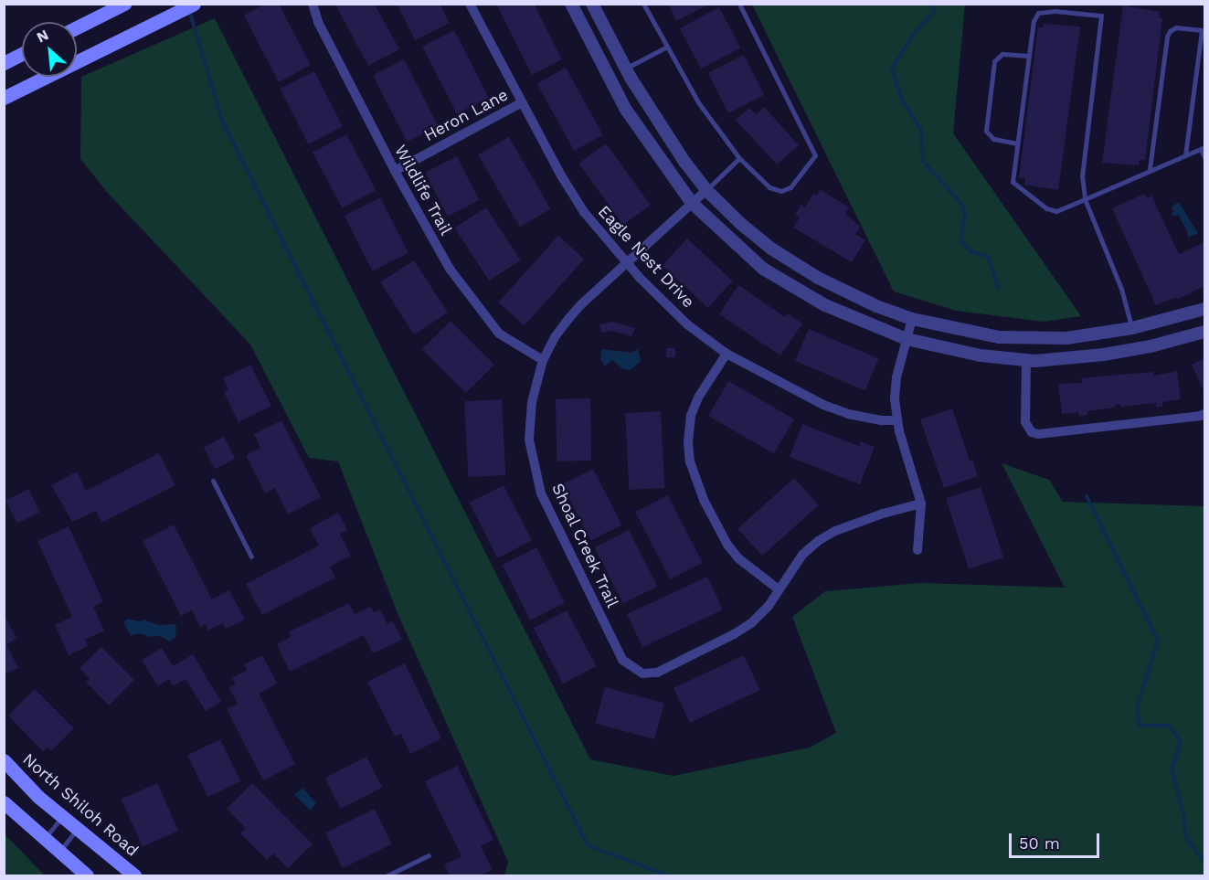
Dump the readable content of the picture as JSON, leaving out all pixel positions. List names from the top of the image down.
{
  "streets": {
    "main road": ["North Shiloh Road"],
    "street": [
      "Heron Lane",
      "Wildlife Trail",
      "Eagle Nest Drive",
      "Shoal Creek Trail"
    ]
  },
  "crossings": [
    ["Heron Lane", "Wildlife Trail"],
    ["Heron Lane", "Eagle Nest Drive"],
    ["Wildlife Trail", "Shoal Creek Trail"],
    ["Eagle Nest Drive", "Shoal Creek Trail"]
  ],
  "scale_bar": "50 m",
  "north": "top left"
}
